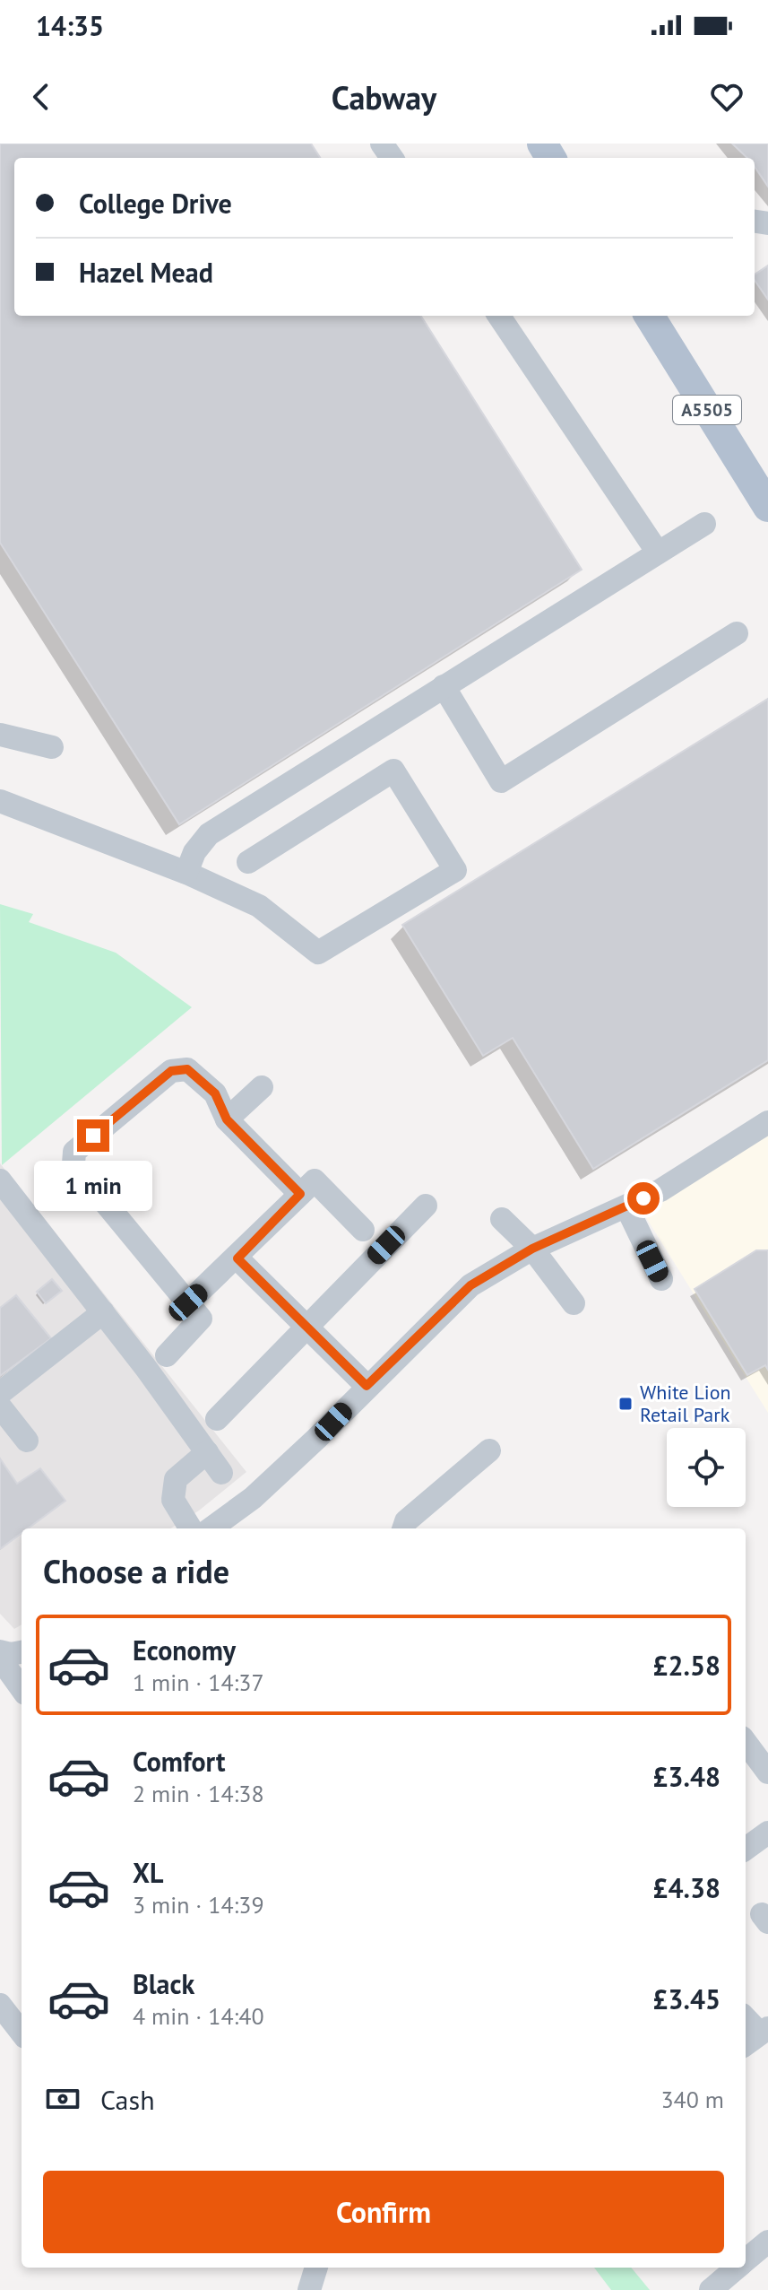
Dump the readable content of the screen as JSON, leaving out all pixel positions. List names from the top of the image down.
{
  "streets": {
    "main road": ["A5505"]
  },
  "places": {
    "transit": ["White Lion Retail Park"]
  },
  "page": {
    "status": "14:35",
    "header": "Cabway",
    "banner": ["College Drive", "Hazel Mead"],
    "bubble": "1 min",
    "heading": "Choose a ride",
    "list": [
      {
        "name": "Economy",
        "note": "1 min · 14:37",
        "value": "£2.58"
      },
      {
        "name": "Comfort",
        "note": "2 min · 14:38",
        "value": "£3.48"
      },
      {
        "name": "XL",
        "note": "3 min · 14:39",
        "value": "£4.38"
      },
      {
        "name": "Black",
        "note": "4 min · 14:40",
        "value": "£3.45"
      }
    ],
    "pay": ["Cash", "340 m"],
    "buttons": "Confirm"
  }
}
